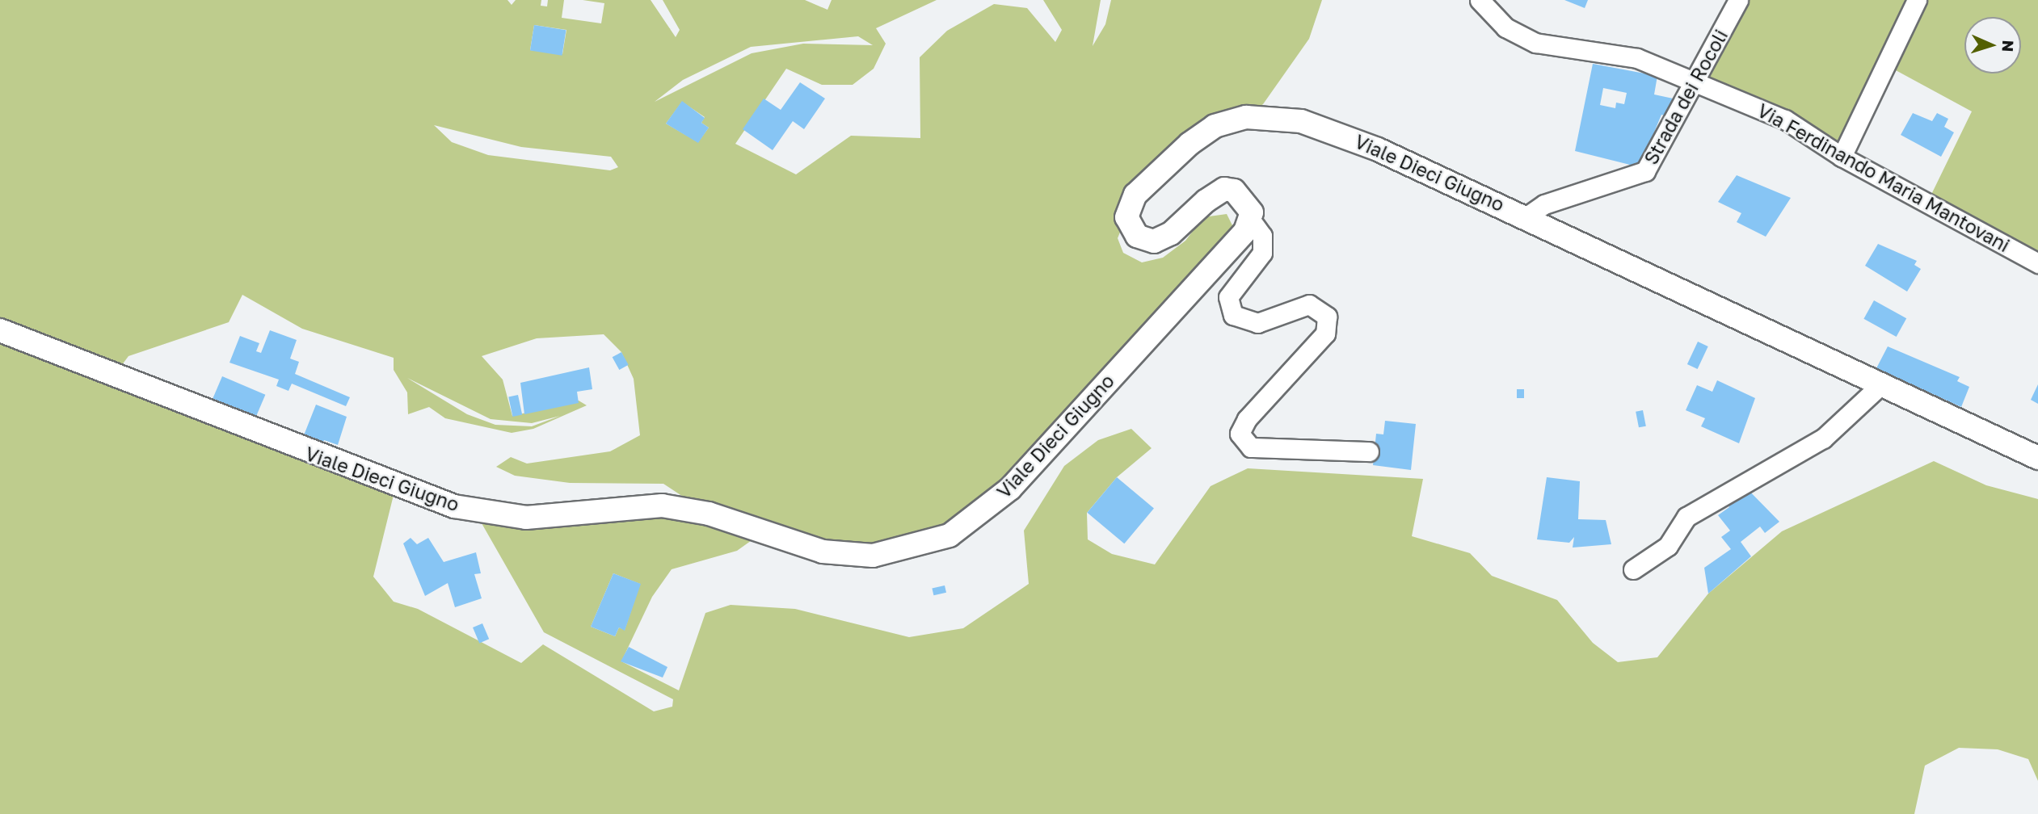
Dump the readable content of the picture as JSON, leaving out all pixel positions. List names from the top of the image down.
{
  "streets": {
    "main road": ["Viale Dieci Giugno"],
    "street": ["Strada dei Rocoli", "Via Ferdinando Maria Mantovani"]
  },
  "crossings": [
    ["Strada dei Rocoli", "Viale Dieci Giugno"],
    ["Strada dei Rocoli", "Via Ferdinando Maria Mantovani"]
  ],
  "north": "right"
}
